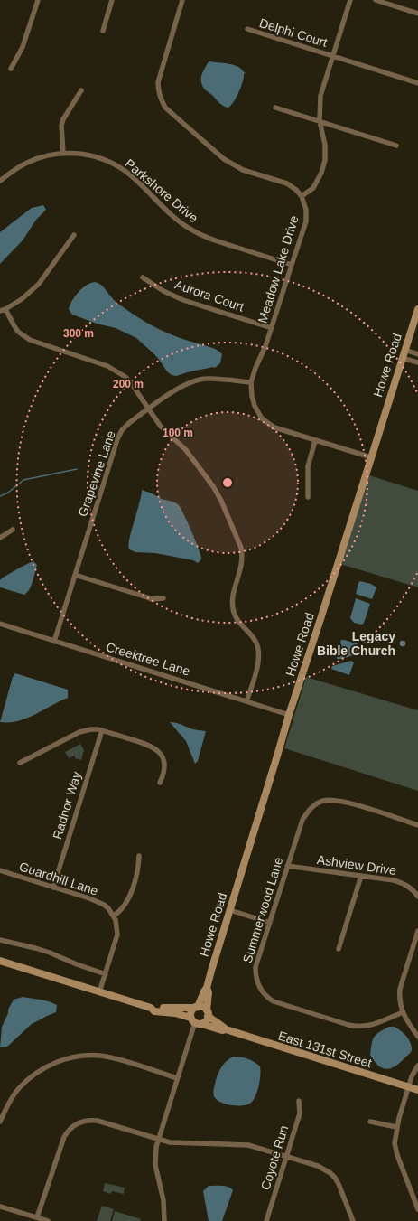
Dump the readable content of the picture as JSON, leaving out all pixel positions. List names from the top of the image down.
{
  "streets": {
    "street": [
      "Delphi Court",
      "Parkshore Drive",
      "Meadow Lake Drive",
      "Aurora Court",
      "Howe Road",
      "Grapevine Lane",
      "Creektree Lane",
      "Radnor Way",
      "Ashview Drive",
      "Guardhill Lane",
      "Summerwood Lane",
      "East 131st Street",
      "Coyote Run"
    ]
  },
  "crossings": [
    ["Parkshore Drive", "Meadow Lake Drive"],
    ["Meadow Lake Drive", "Aurora Court"],
    ["Meadow Lake Drive", "Howe Road"],
    ["Meadow Lake Drive", "Grapevine Lane"],
    ["Howe Road", "Creektree Lane"],
    ["Howe Road", "East 131st Street"],
    ["Grapevine Lane", "Creektree Lane"],
    ["Radnor Way", "Guardhill Lane"],
    ["Ashview Drive", "Summerwood Lane"]
  ],
  "places": ["Legacy Bible Church"],
  "rings": ["300 m", "200 m", "100 m"]
}
